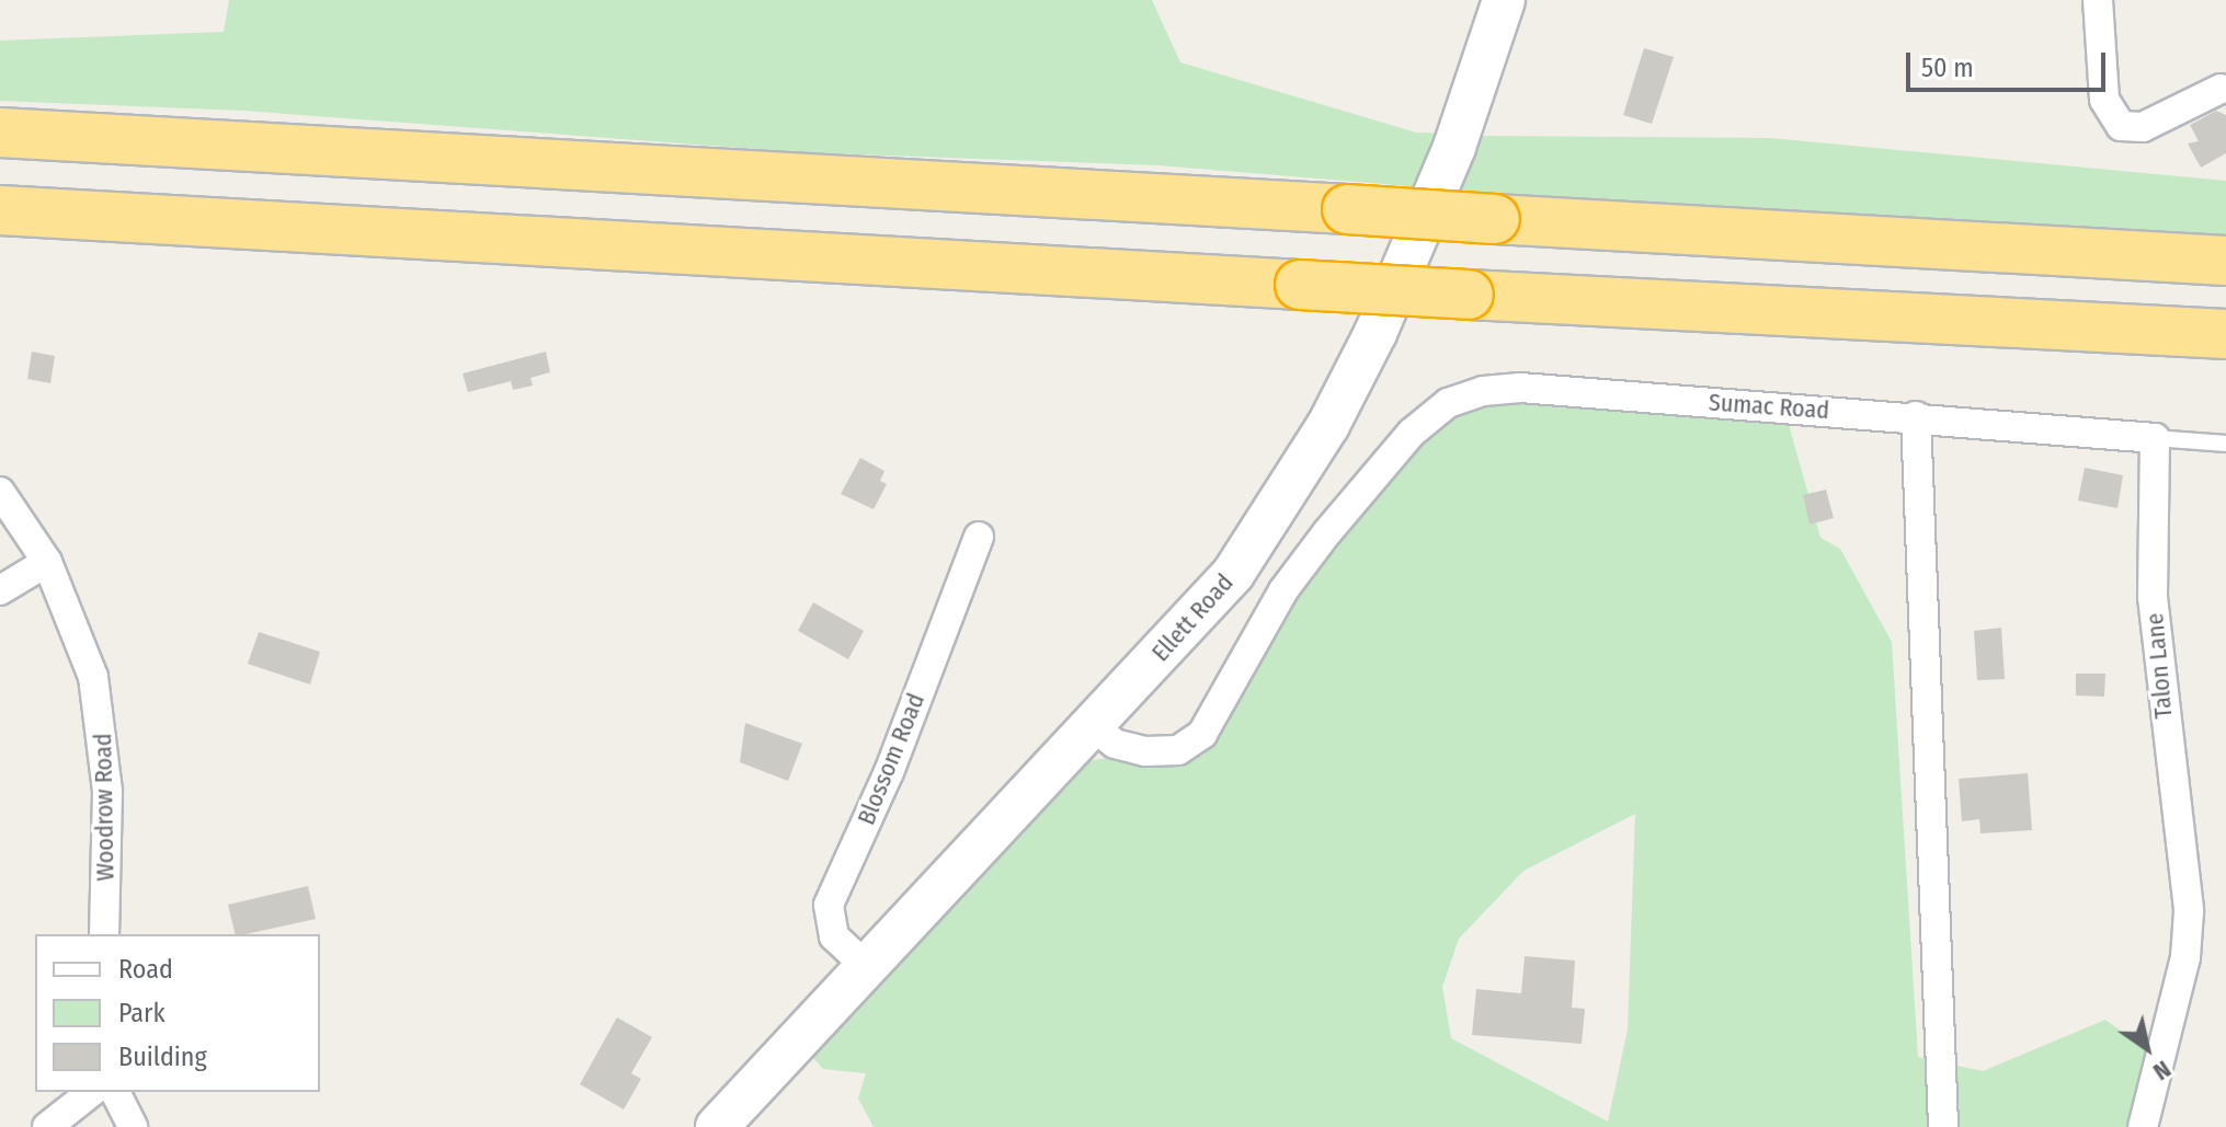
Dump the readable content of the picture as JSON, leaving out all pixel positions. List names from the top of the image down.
{
  "streets": {
    "street": [
      "Sumac Road",
      "Ellett Road",
      "Talon Lane",
      "Blossom Road",
      "Woodrow Road"
    ]
  },
  "crossings": [
    ["Sumac Road", "Ellett Road"],
    ["Ellett Road", "Blossom Road"]
  ],
  "legend": ["Road", "Park", "Building"],
  "scale_bar": "50 m",
  "north": "bottom right"
}
